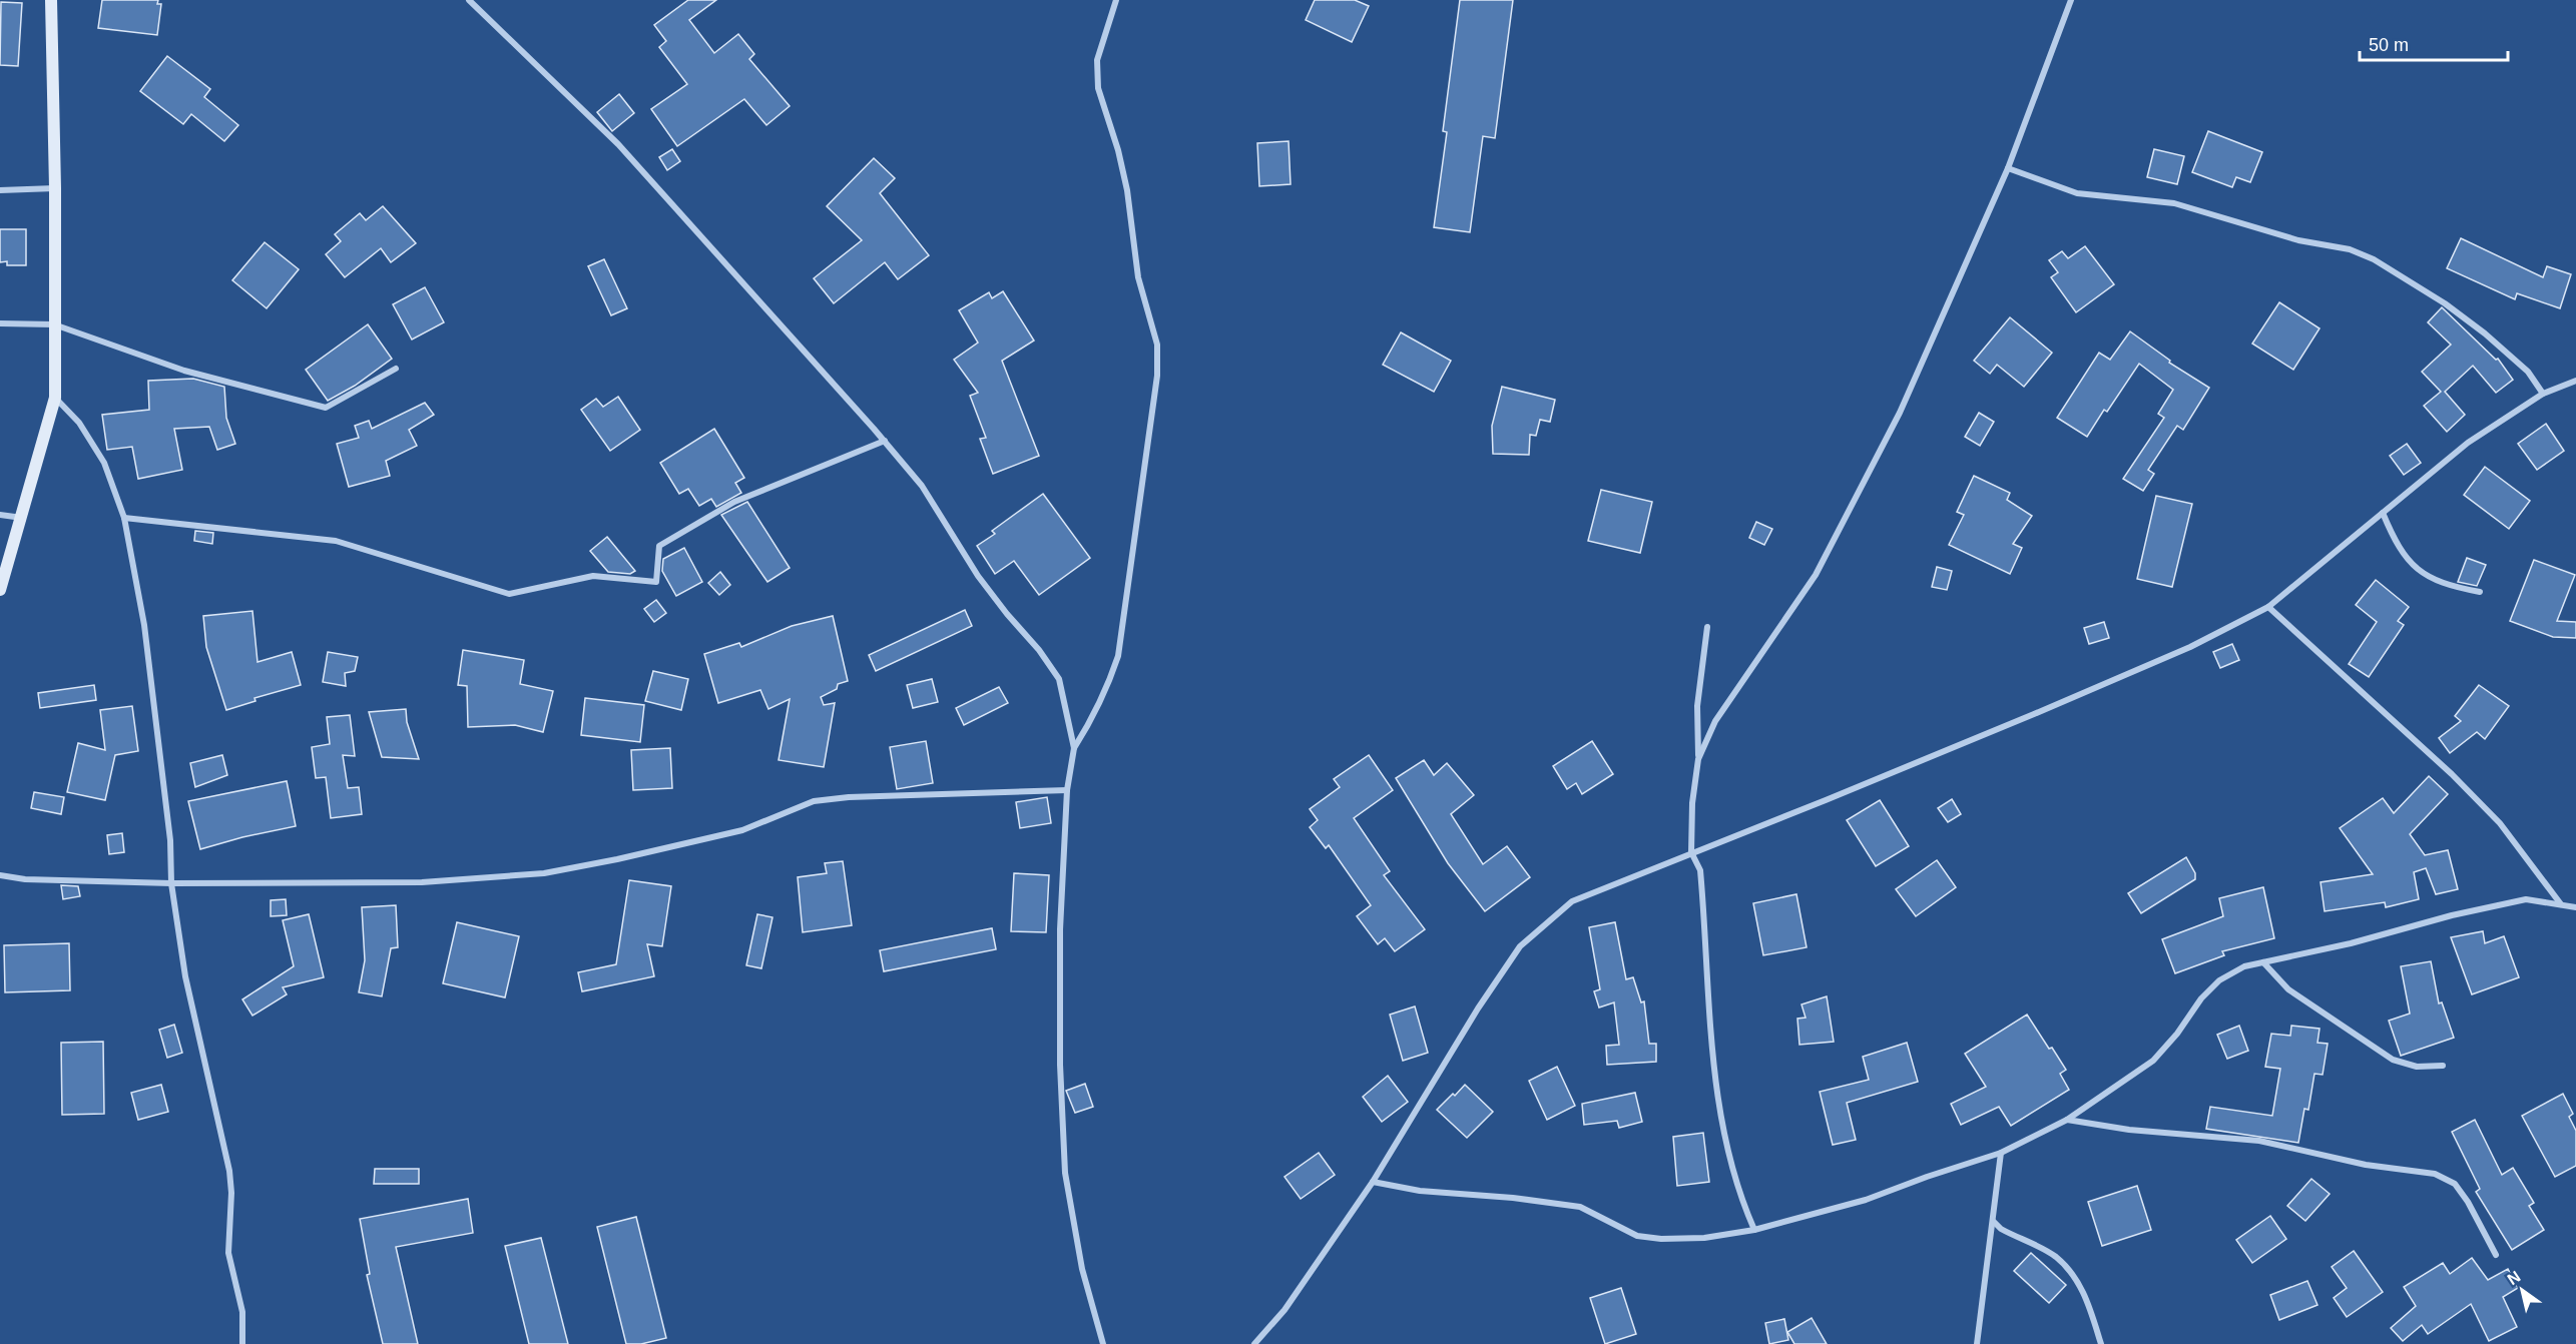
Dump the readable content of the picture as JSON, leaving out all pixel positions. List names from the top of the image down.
{
  "scale_bar": "50 m",
  "north": "top left"
}
